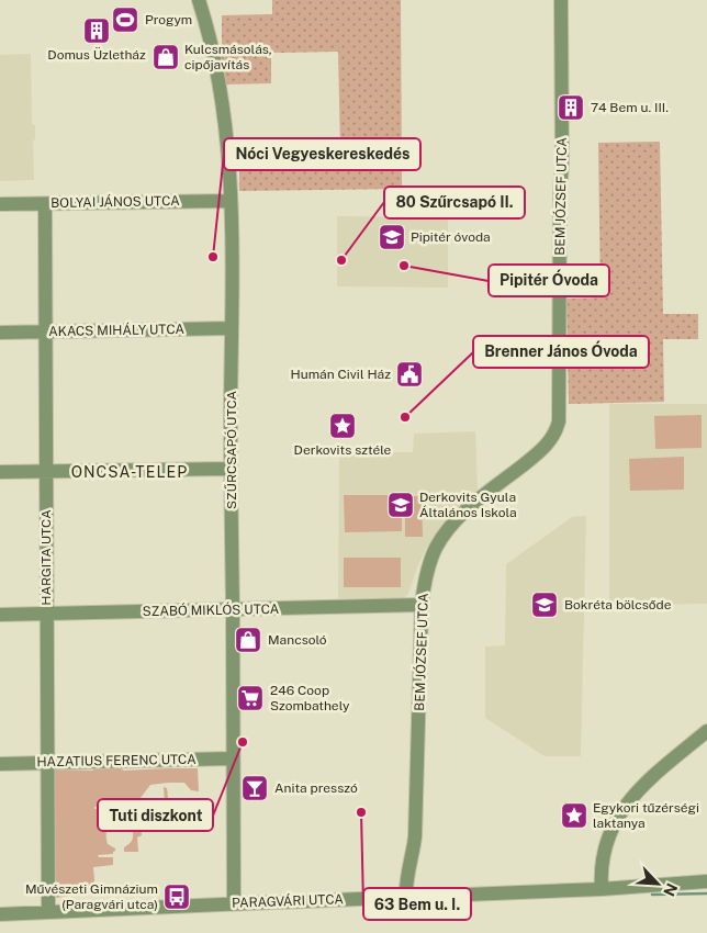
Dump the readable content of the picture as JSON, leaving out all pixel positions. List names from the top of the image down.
{
  "streets": {
    "street": [
      "BEM JÓZSEF UTCA",
      "BOLYAI JÁNOS UTCA",
      "AKACS MIHÁLY UTCA",
      "SZŰRCSAPÓ UTCA",
      "HARGITA UTCA",
      "SZABÓ MIKLÓS UTCA",
      "HAZATIUS FERENC UTCA",
      "PARAGVÁRI UTCA"
    ]
  },
  "crossings": [
    ["BEM JÓZSEF UTCA", "SZABÓ MIKLÓS UTCA"],
    ["BEM JÓZSEF UTCA", "PARAGVÁRI UTCA"],
    ["BOLYAI JÁNOS UTCA", "SZŰRCSAPÓ UTCA"],
    ["BOLYAI JÁNOS UTCA", "HARGITA UTCA"],
    ["AKACS MIHÁLY UTCA", "SZŰRCSAPÓ UTCA"],
    ["AKACS MIHÁLY UTCA", "HARGITA UTCA"],
    ["SZŰRCSAPÓ UTCA", "SZABÓ MIKLÓS UTCA"],
    ["SZŰRCSAPÓ UTCA", "HAZATIUS FERENC UTCA"],
    ["SZŰRCSAPÓ UTCA", "PARAGVÁRI UTCA"],
    ["HARGITA UTCA", "SZABÓ MIKLÓS UTCA"],
    ["HARGITA UTCA", "HAZATIUS FERENC UTCA"],
    ["HARGITA UTCA", "PARAGVÁRI UTCA"]
  ],
  "districts": ["ONCSA-TELEP"],
  "places": {
    "sports": ["Progym"],
    "building": ["Domus Üzletház", "74 Bem u. III."],
    "shop": ["Kulcsmásolás, cipőjavítás", "Mancsoló"],
    "school or university": ["Pipitér óvoda", "Derkovits Gyula Általános Iskola", "Bokréta bölcsőde"],
    "other": [
      "Nóci Vegyeskereskedés",
      "80 Szűrcsapó II.",
      "Pipitér Óvoda",
      "Brenner János Óvoda",
      "Tuti diszkont",
      "63 Bem u. I."
    ],
    "public building": ["Humán Civil Ház"],
    "place": ["Derkovits sztéle", "Egykori tűzérségi laktanya"],
    "supermarket": ["246 Coop Szombathely"],
    "bar": ["Anita presszó"],
    "bus stop": ["Művészeti Gimnázium (Paragvári utca)"]
  },
  "north": "bottom right"
}
